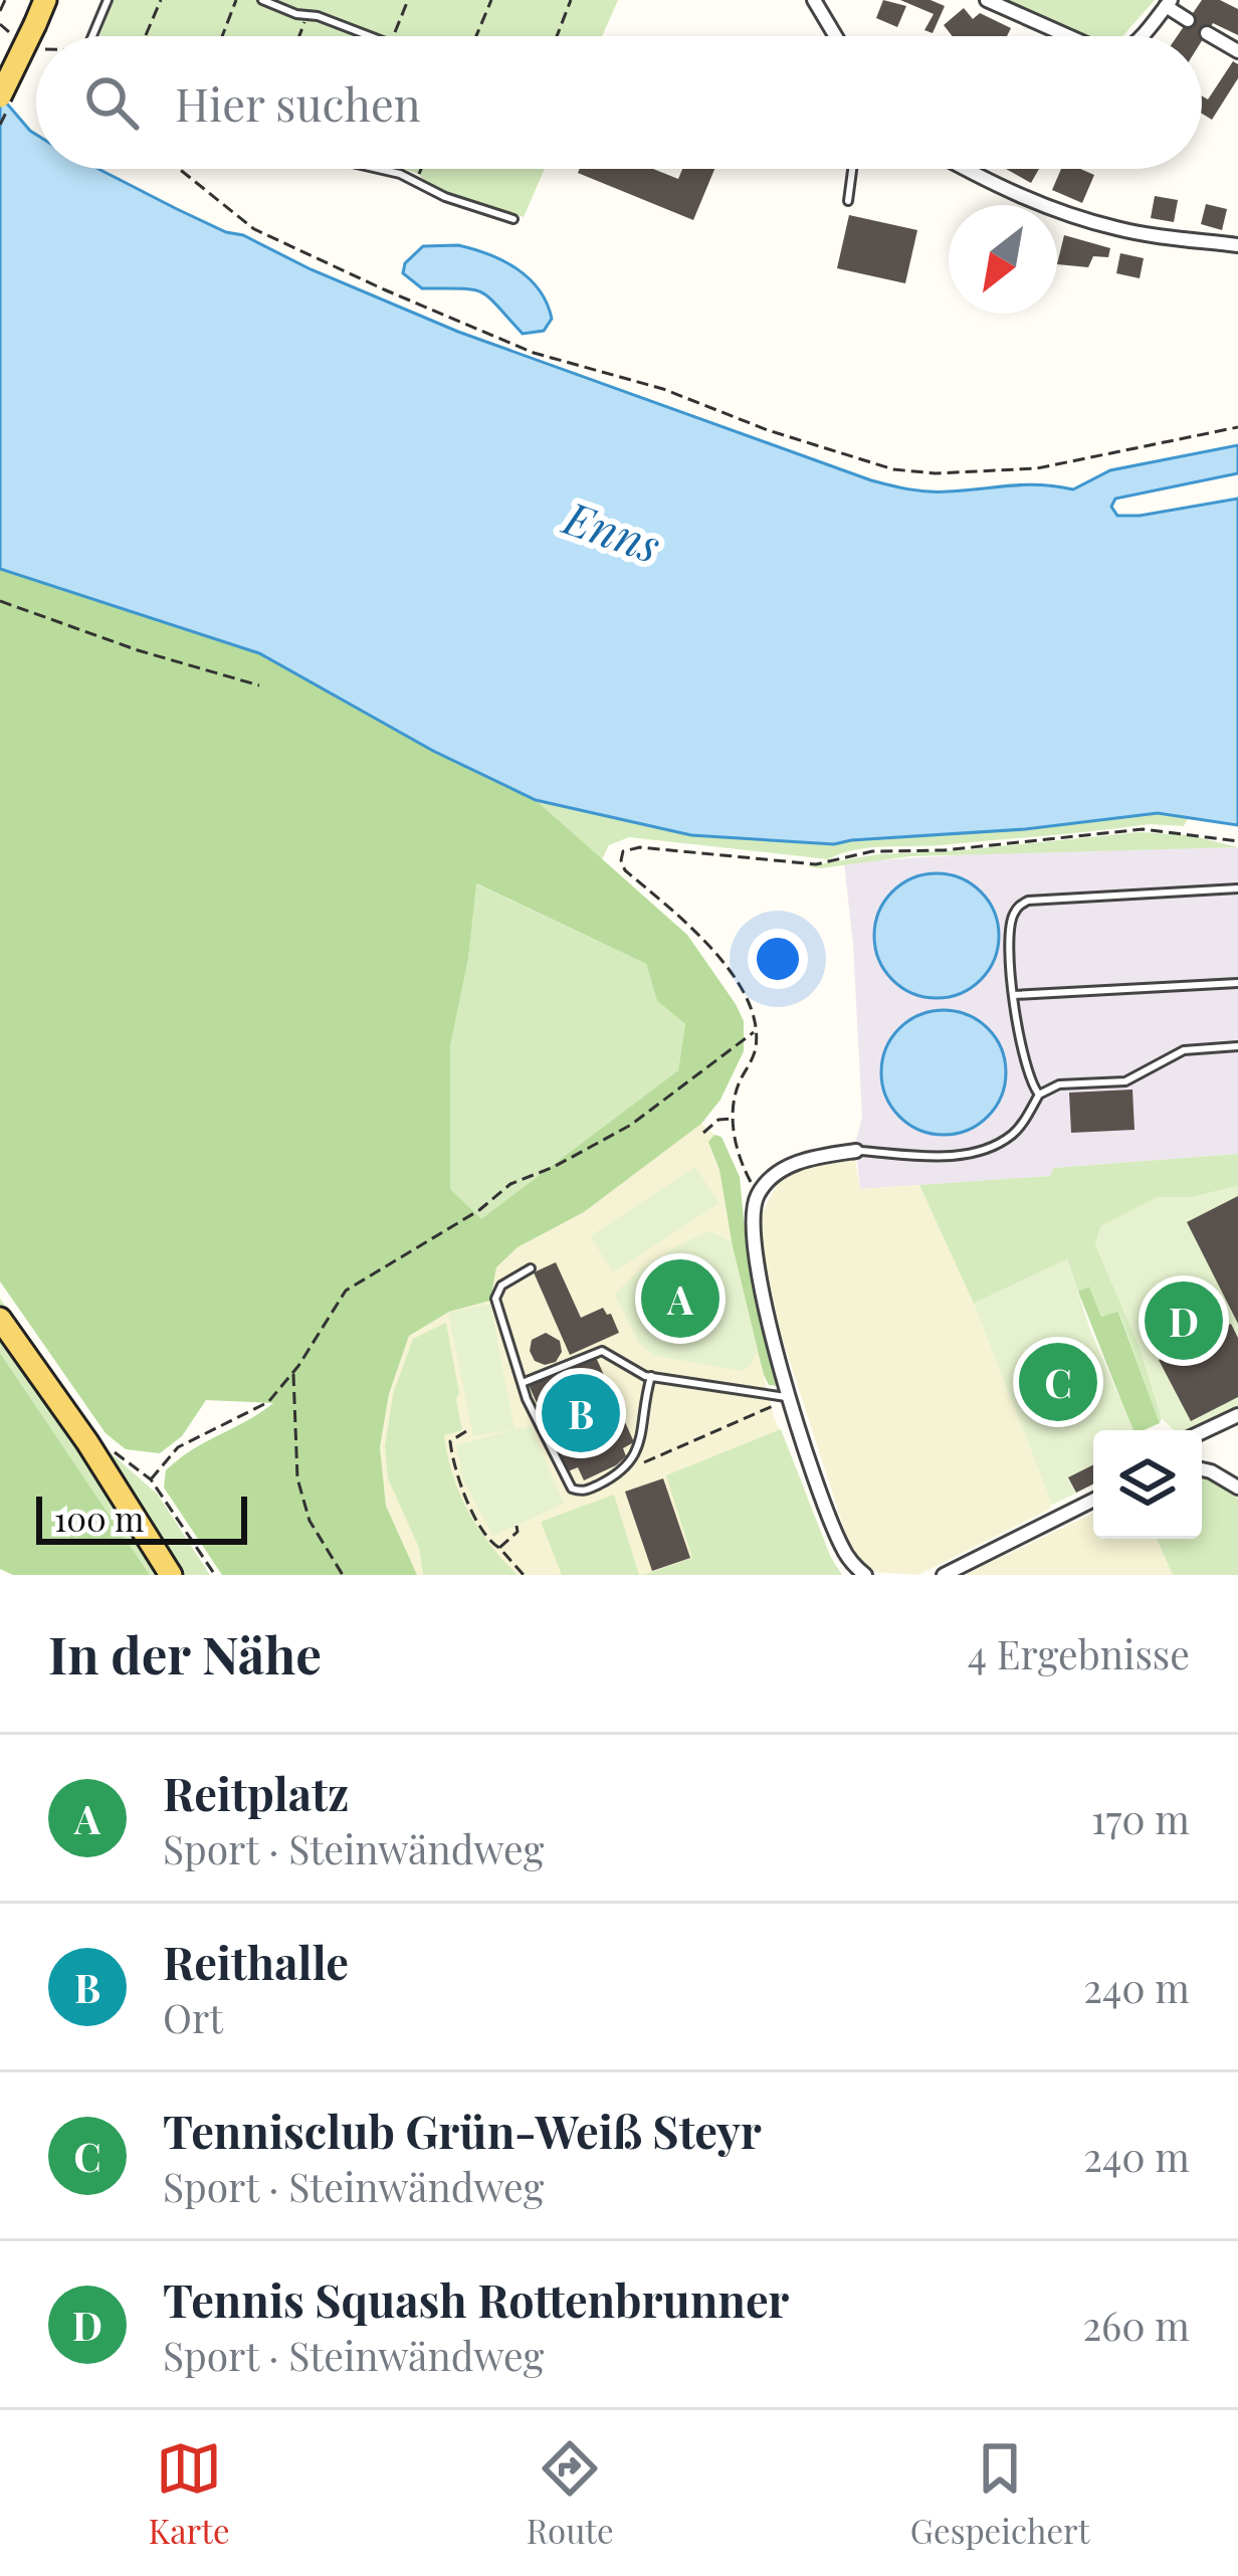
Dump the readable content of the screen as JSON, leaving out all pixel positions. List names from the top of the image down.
{
  "water": ["Enns"],
  "scale_bar": "100 m",
  "north": "bottom left",
  "page": {
    "search": "Hier suchen",
    "pins": [
      "A",
      "D",
      "C",
      "B"
    ],
    "scale": "100 m",
    "heading": ["In der Nähe", "4 Ergebnisse"],
    "list": [
      {
        "mark": "A",
        "name": "Reitplatz",
        "note": "Sport · Steinwändweg",
        "value": "170 m"
      },
      {
        "mark": "B",
        "name": "Reithalle",
        "note": "Ort",
        "value": "240 m"
      },
      {
        "mark": "C",
        "name": "Tennisclub Grün-Weiß Steyr",
        "note": "Sport · Steinwändweg",
        "value": "240 m"
      },
      {
        "mark": "D",
        "name": "Tennis Squash Rottenbrunner",
        "note": "Sport · Steinwändweg",
        "value": "260 m"
      }
    ],
    "nav": ["Karte", "Route", "Gespeichert"]
  }
}
